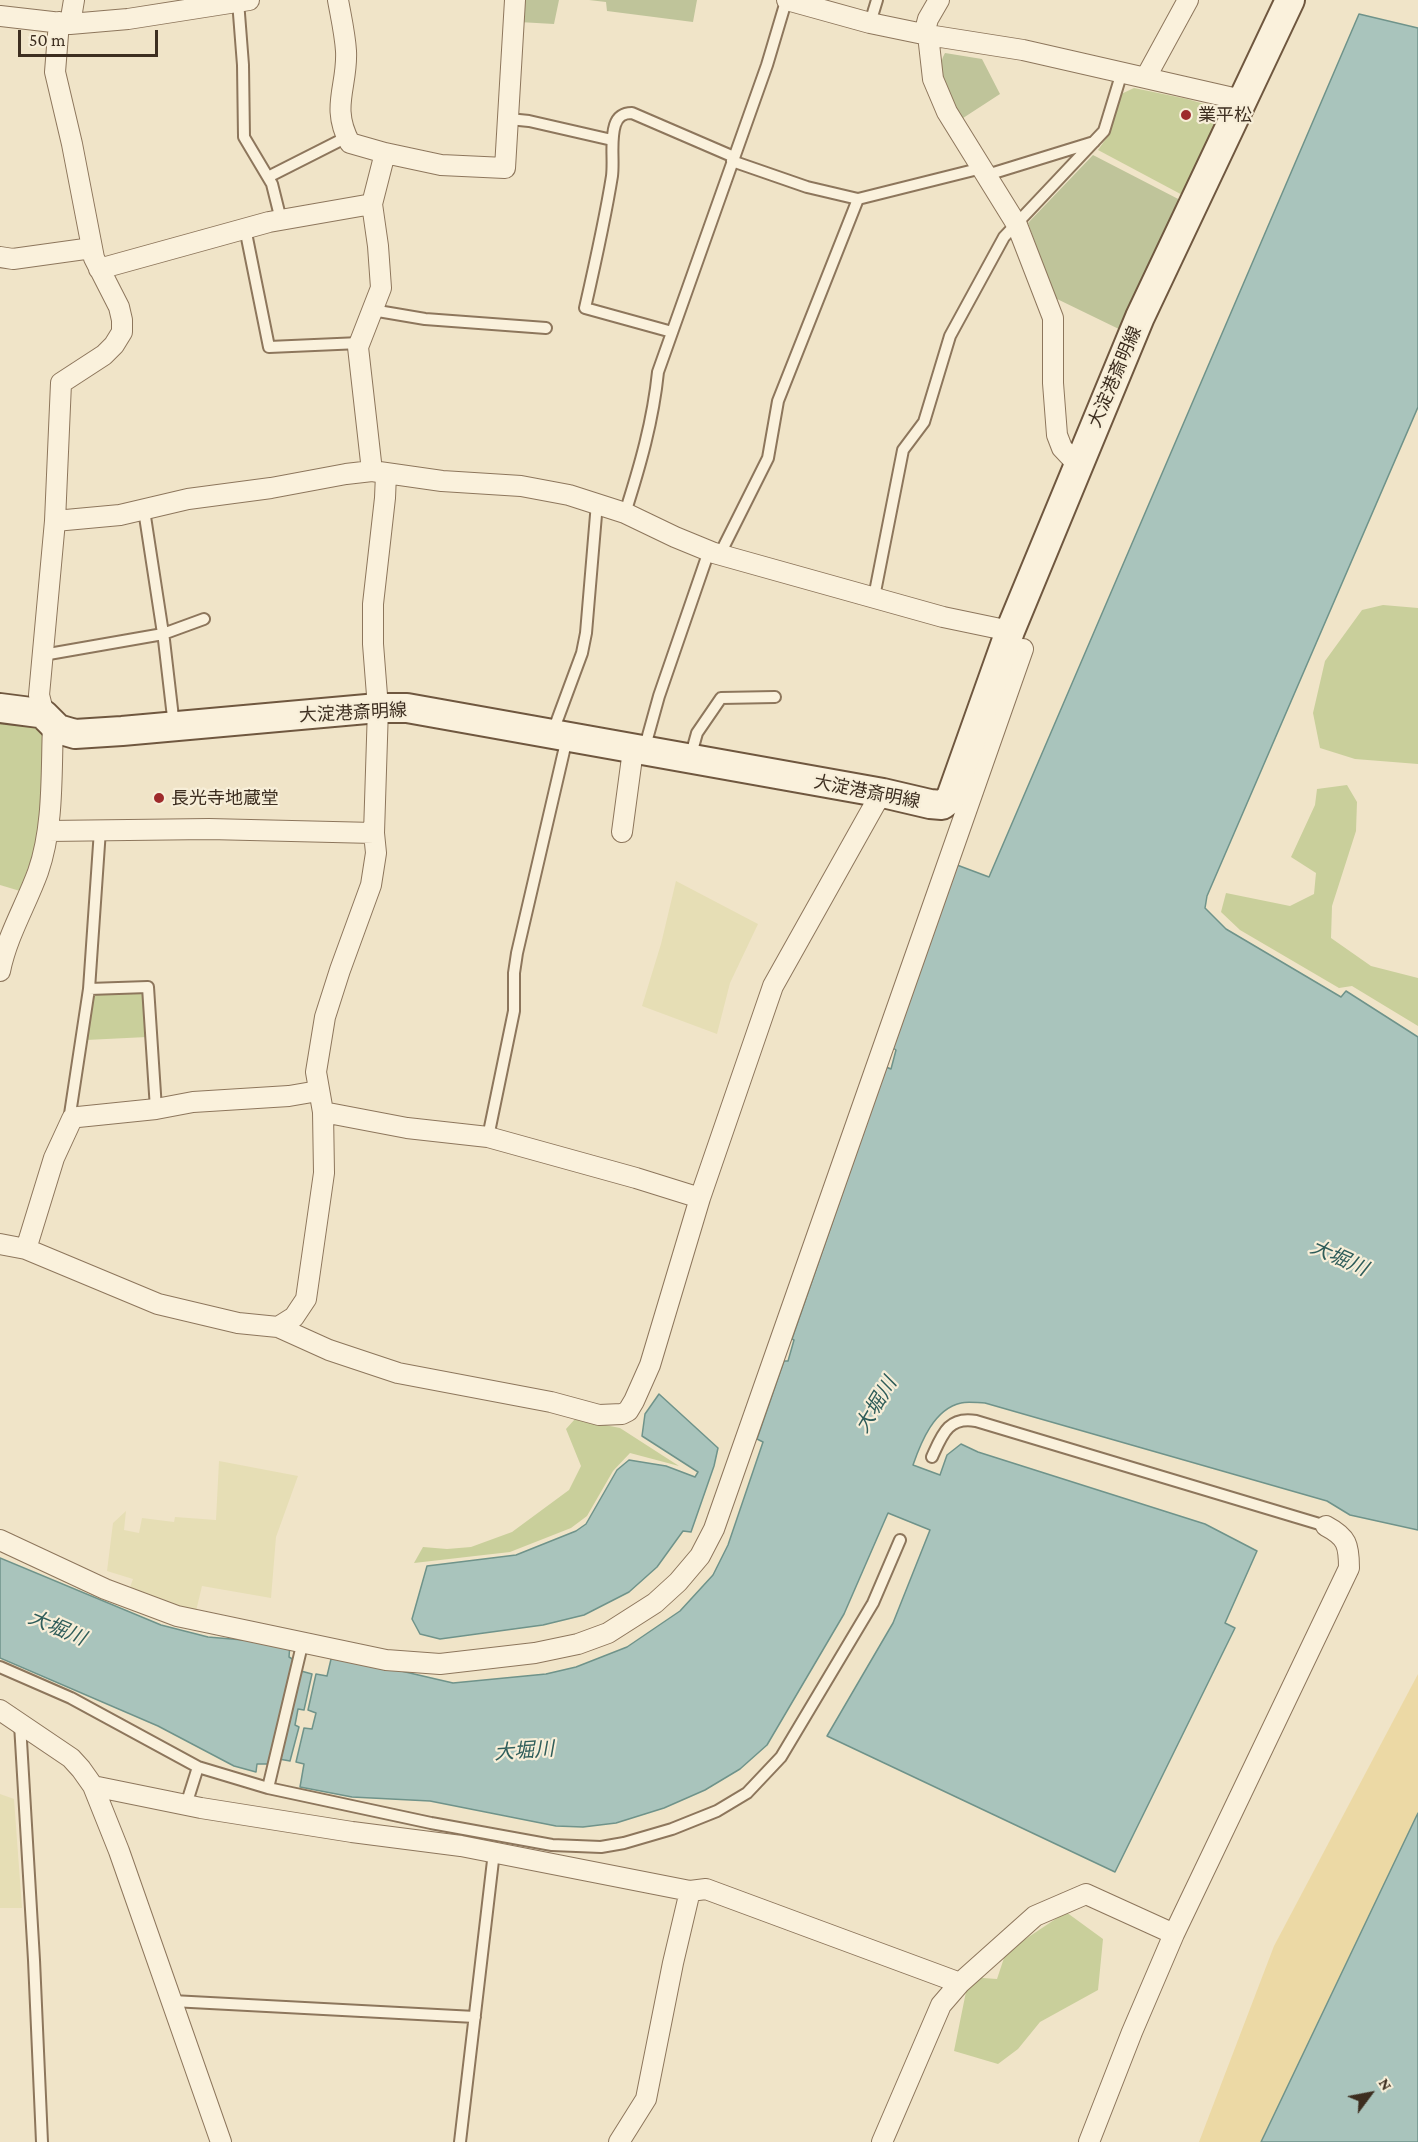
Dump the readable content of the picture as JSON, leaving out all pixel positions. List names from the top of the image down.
{
  "streets": {
    "main road": ["大淀港斎明線"]
  },
  "water": ["大堀川"],
  "places": ["業平松", "長光寺地蔵堂"],
  "scale_bar": "50 m",
  "north": "top right"
}
